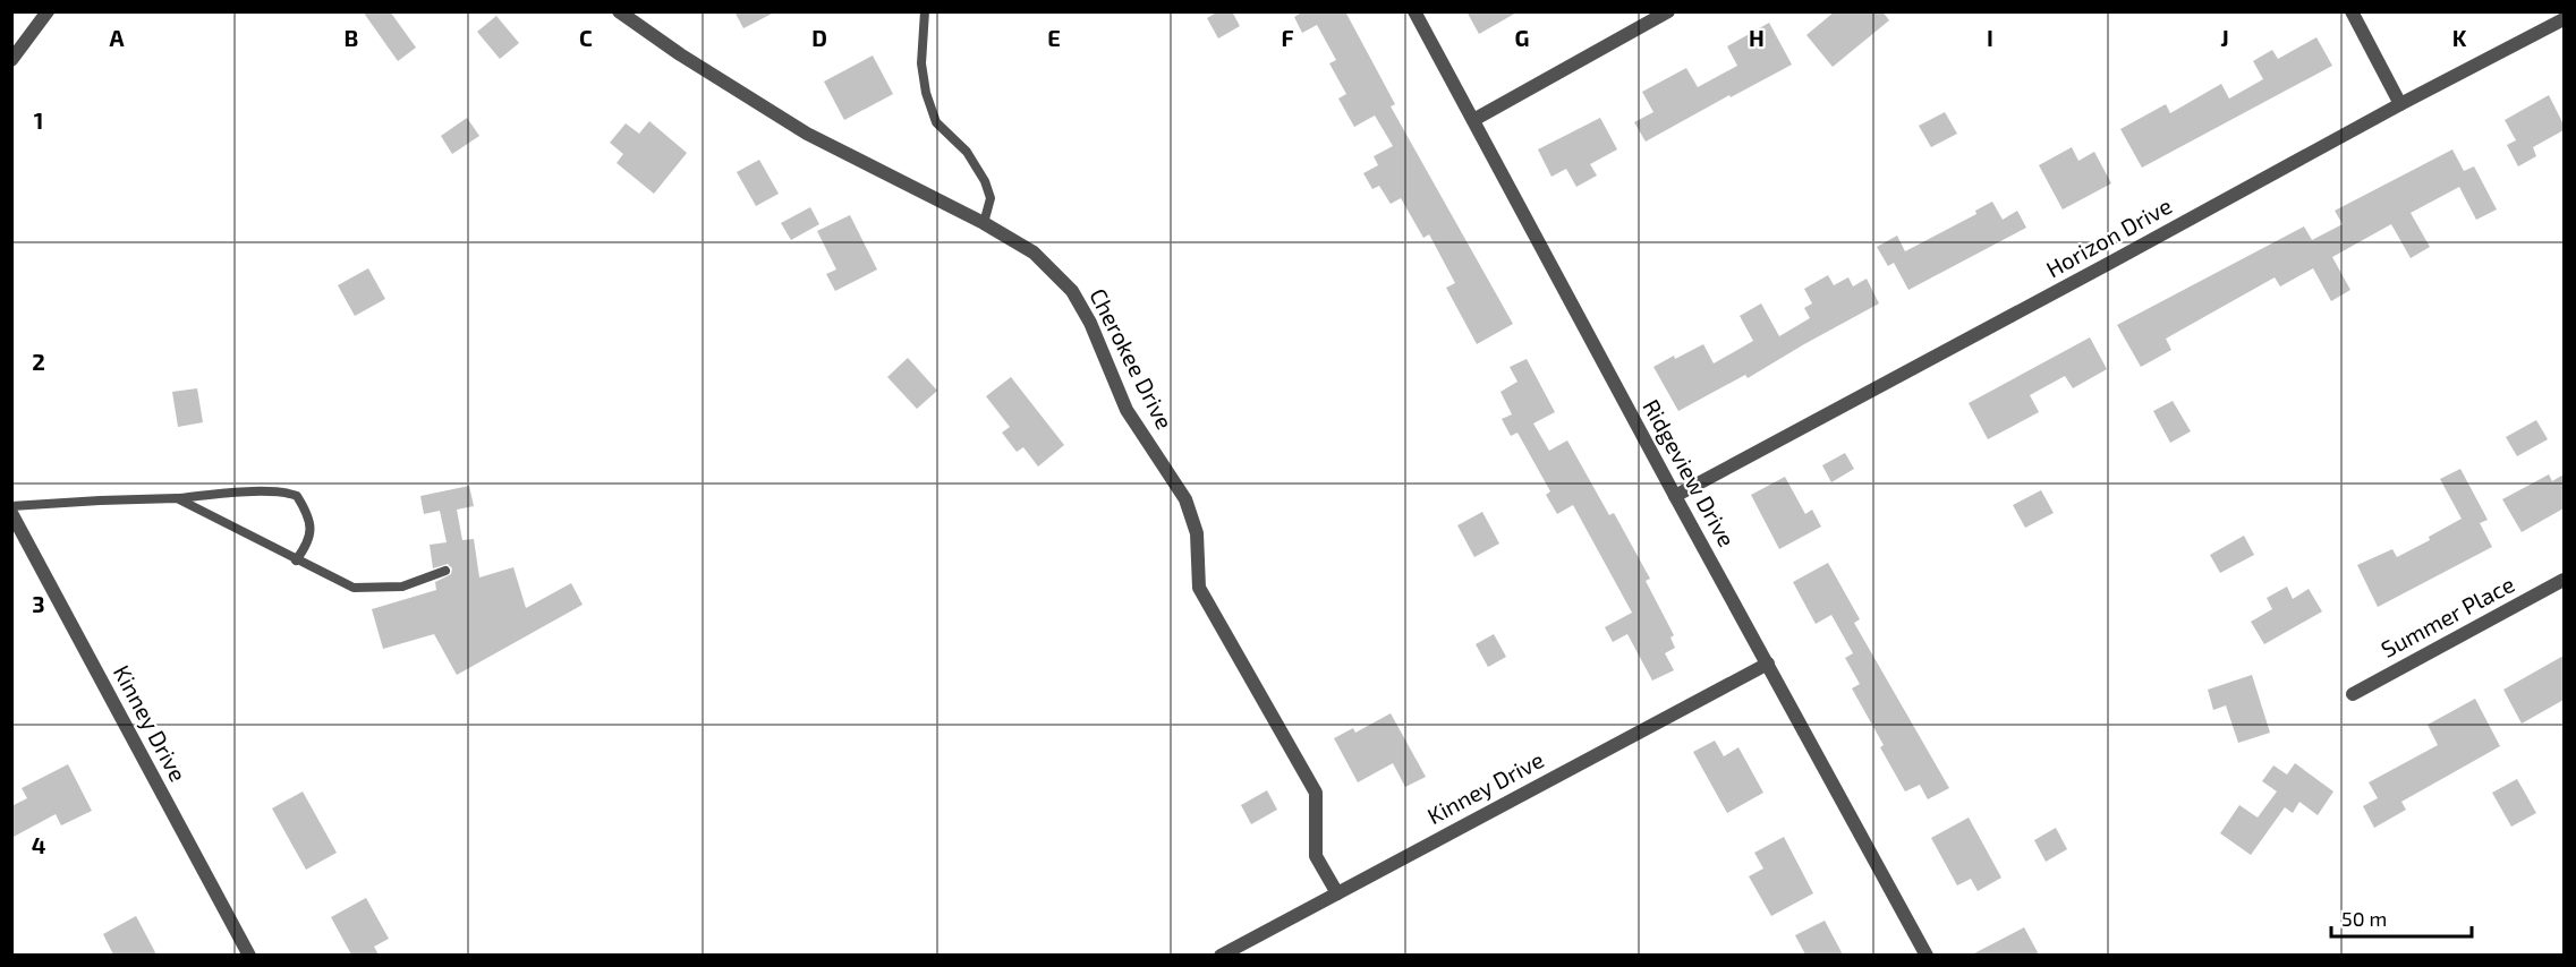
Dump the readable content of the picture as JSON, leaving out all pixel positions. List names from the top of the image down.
{
  "streets": {
    "street": [
      "Horizon Drive",
      "Cherokee Drive",
      "Ridgeview Drive",
      "Summer Place",
      "Kinney Drive"
    ]
  },
  "crossings": [
    ["Horizon Drive", "Ridgeview Drive"],
    ["Cherokee Drive", "Kinney Drive"],
    ["Ridgeview Drive", "Kinney Drive"]
  ],
  "scale_bar": "50 m",
  "grid": {
    "columns": [
      "A",
      "B",
      "C",
      "D",
      "E",
      "F",
      "G",
      "H",
      "I",
      "J",
      "K"
    ],
    "rows": [
      "1",
      "2",
      "3",
      "4"
    ]
  }
}
